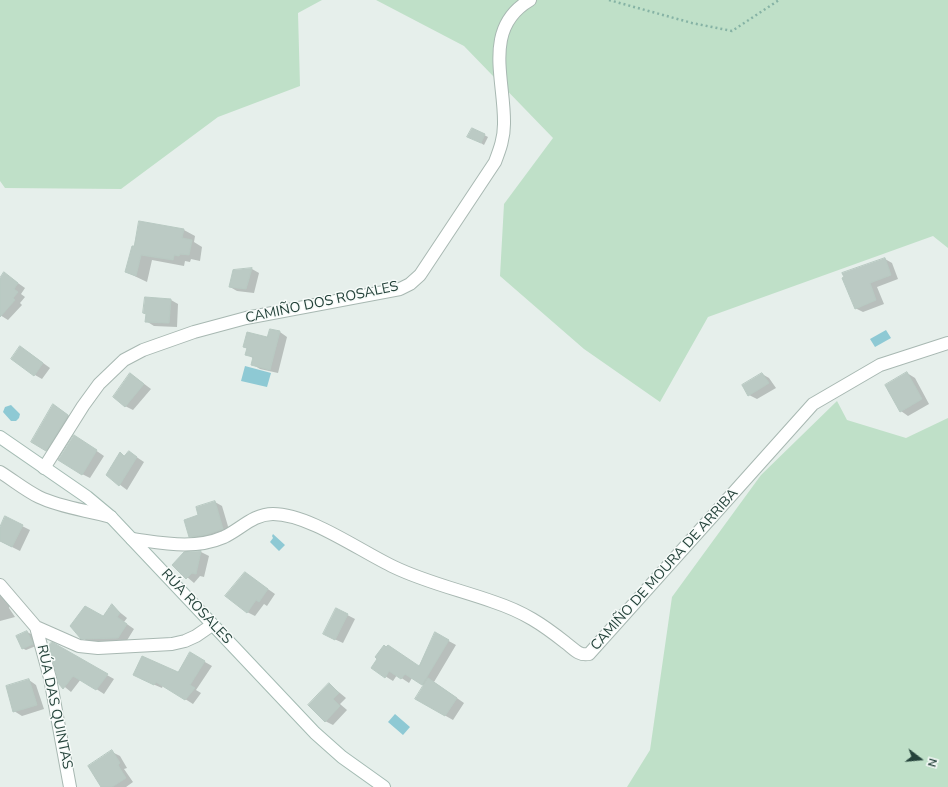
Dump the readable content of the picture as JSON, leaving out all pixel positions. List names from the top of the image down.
{
  "streets": {
    "street": [
      "CAMIÑO DOS ROSALES",
      "CAMIÑO DE MOURA DE ARRIBA",
      "RÚA ROSALES",
      "RÚA DAS QUINTAS"
    ]
  },
  "crossings": [
    ["CAMIÑO DOS ROSALES", "RÚA ROSALES"],
    ["CAMIÑO DE MOURA DE ARRIBA", "RÚA ROSALES"]
  ],
  "north": "right"
}
